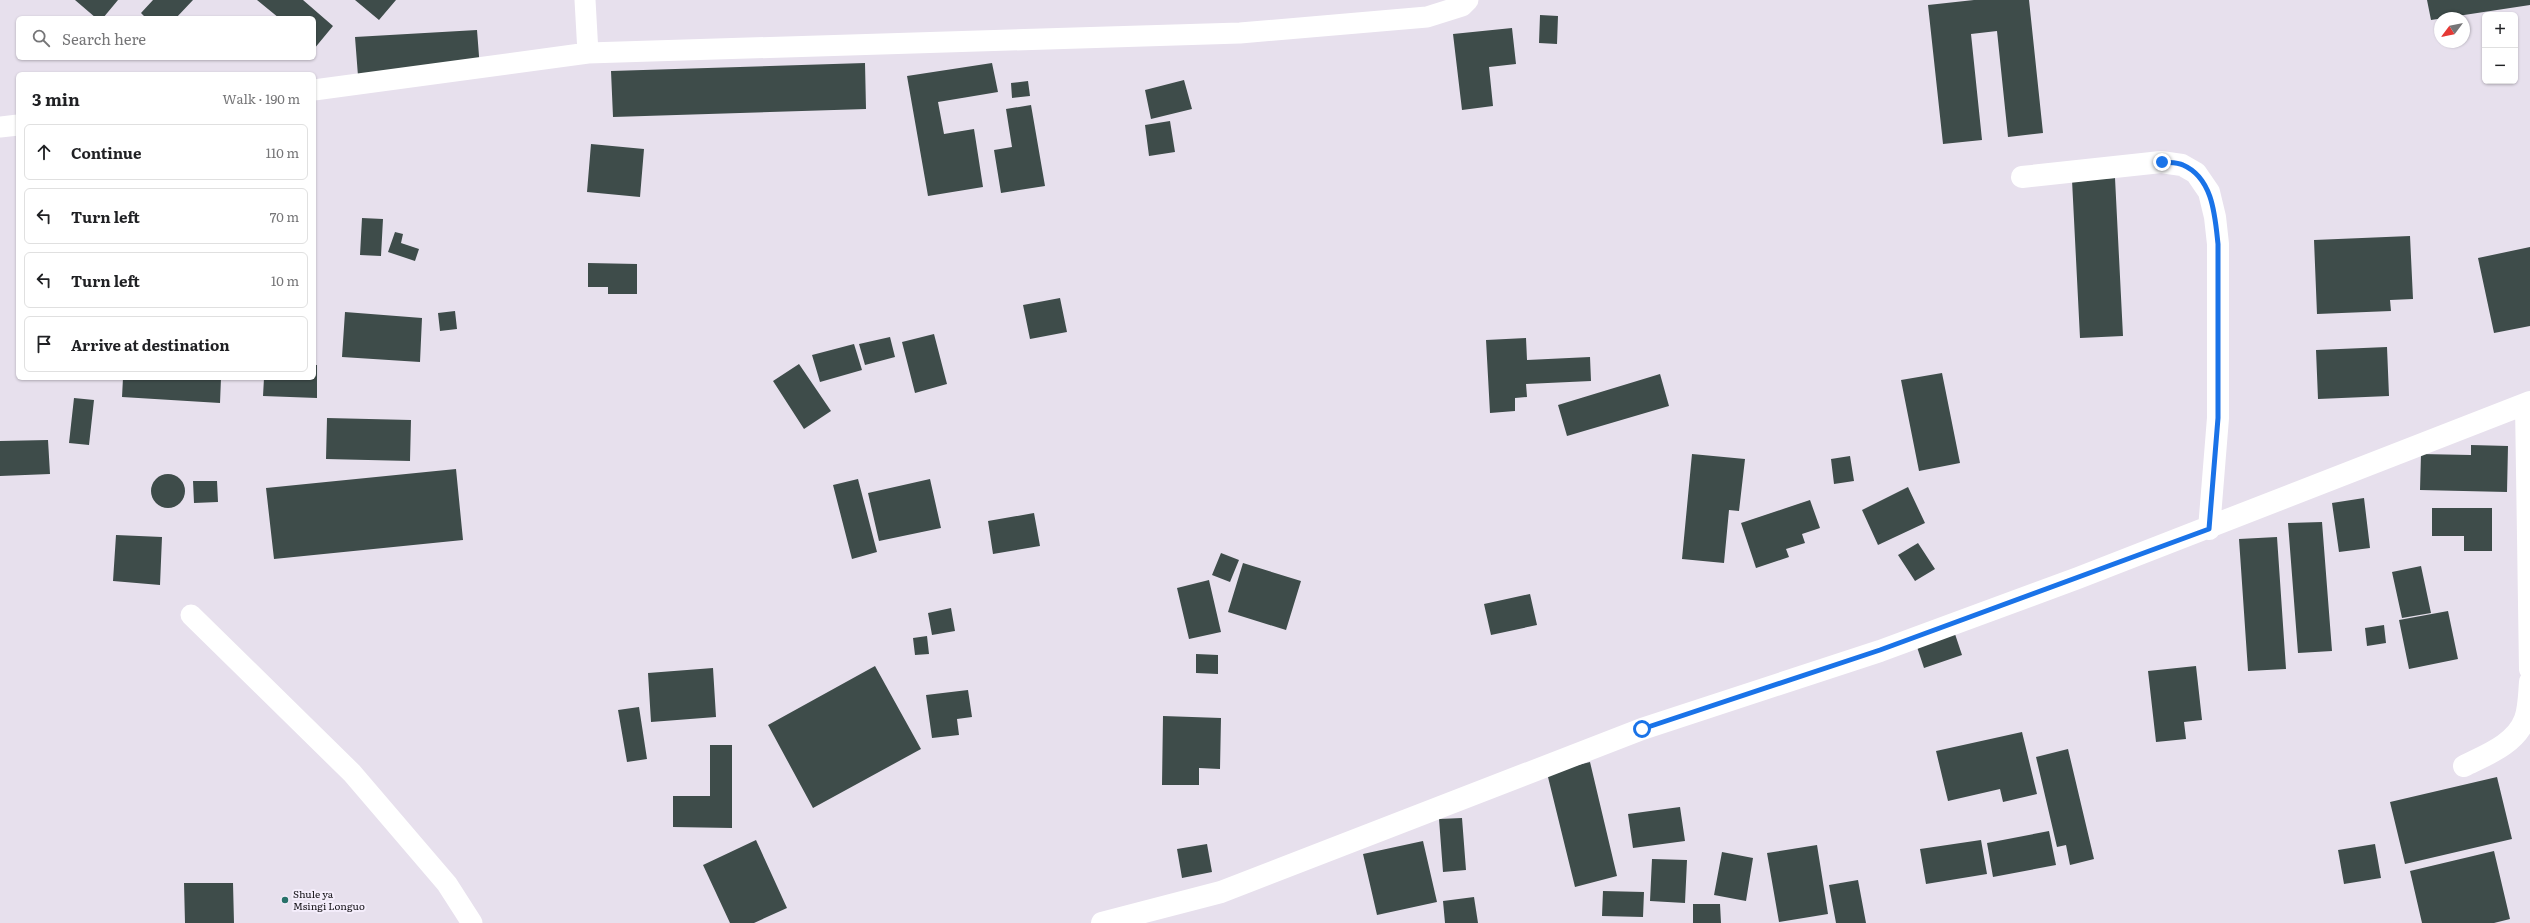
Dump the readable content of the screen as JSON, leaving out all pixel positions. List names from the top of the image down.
{
  "places": ["Shule ya Msingi Longuo"],
  "north": "bottom left",
  "page": {
    "map_buttons": ["+", "−"],
    "search": "Search here",
    "heading": ["3 min", "Walk · 190 m"],
    "list": [
      ["Continue", "110 m"],
      ["Turn left", "70 m"],
      ["Turn left", "10 m"],
      "Arrive at destination"
    ]
  }
}
